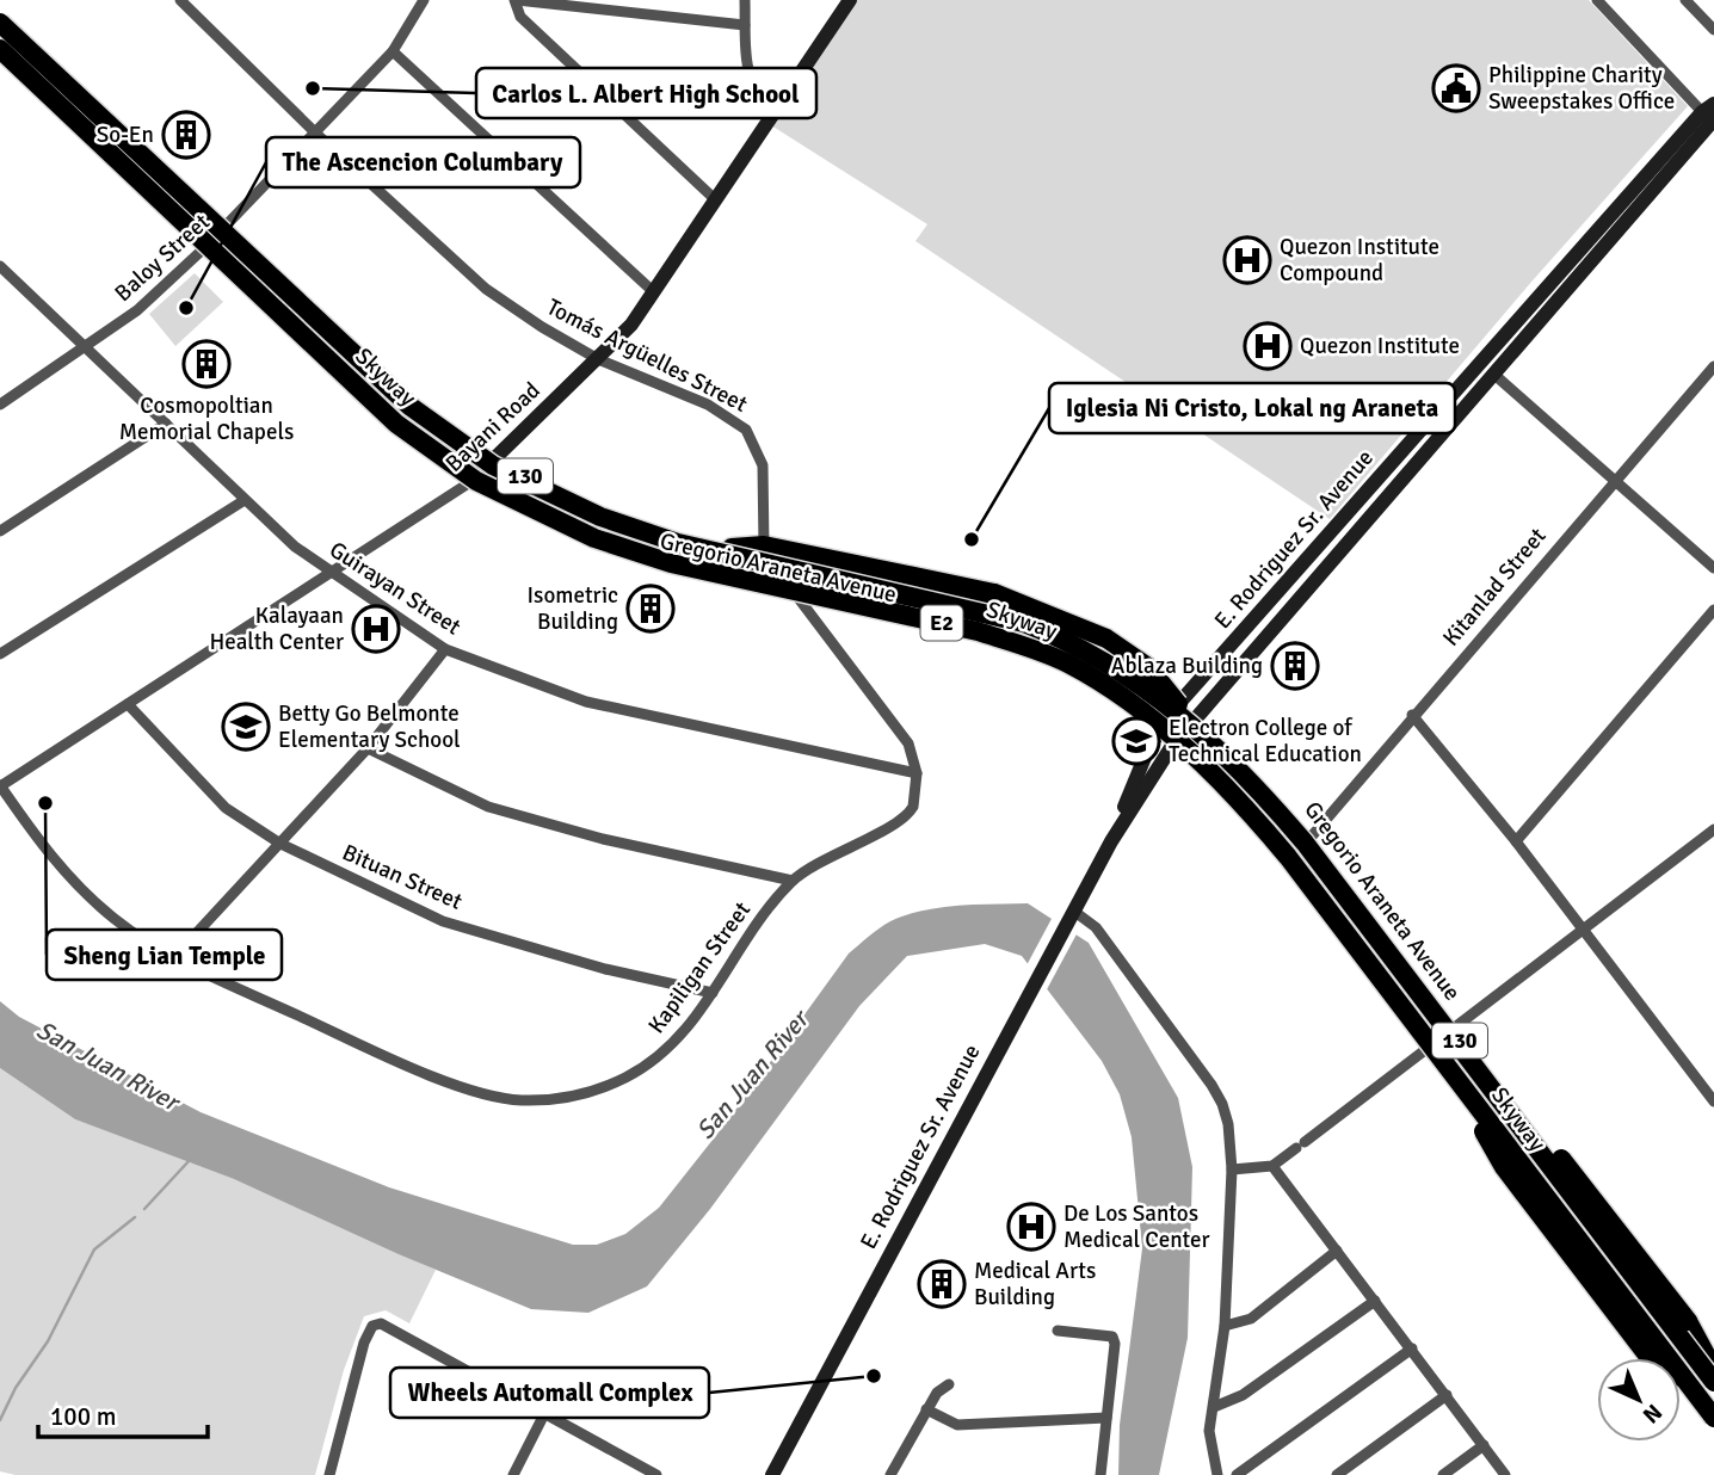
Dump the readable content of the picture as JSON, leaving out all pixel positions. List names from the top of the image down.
{
  "streets": {
    "highway": ["Skyway", "E2"],
    "main road": [
      "Bayani Road",
      "130",
      "E. Rodriguez Sr. Avenue",
      "Gregorio Araneta Avenue"
    ],
    "street": [
      "Baloy Street",
      "Tomás Argüelles Street",
      "Kitanlad Street",
      "Guirayan Street",
      "Bituan Street",
      "Kapiligan Street"
    ]
  },
  "crossings": [
    ["Baloy Street", "Tomás Argüelles Street"],
    ["Baloy Street", "Gregorio Araneta Avenue"],
    ["Baloy Street", "Guirayan Street"],
    ["Tomás Argüelles Street", "Bayani Road"],
    ["Tomás Argüelles Street", "Gregorio Araneta Avenue"],
    ["Skyway", "Gregorio Araneta Avenue"],
    ["Bayani Road", "Gregorio Araneta Avenue"],
    ["Bayani Road", "Guirayan Street"],
    ["Bayani Road", "Bituan Street"],
    ["Bayani Road", "Kapiligan Street"],
    ["E. Rodriguez Sr. Avenue", "Gregorio Araneta Avenue"],
    ["Gregorio Araneta Avenue", "Kitanlad Street"],
    ["Guirayan Street", "Kapiligan Street"],
    ["Bituan Street", "Kapiligan Street"]
  ],
  "water": ["San Juan River"],
  "places": {
    "other": [
      "Carlos L. Albert High School",
      "The Ascencion Columbary",
      "Iglesia Ni Cristo, Lokal ng Araneta",
      "Sheng Lian Temple",
      "Wheels Automall Complex"
    ],
    "public building": ["Philippine Charity Sweepstakes Office"],
    "building": [
      "So-En",
      "Cosmopoltian Memorial Chapels",
      "Isometric Building",
      "Ablaza Building",
      "Medical Arts Building"
    ],
    "hospital": [
      "Quezon Institute Compound",
      "Quezon Institute",
      "Kalayaan Health Center",
      "De Los Santos Medical Center"
    ],
    "school or university": ["Betty Go Belmonte Elementary School", "Electron College of Technical Education"]
  },
  "scale_bar": "100 m",
  "north": "bottom right"
}
